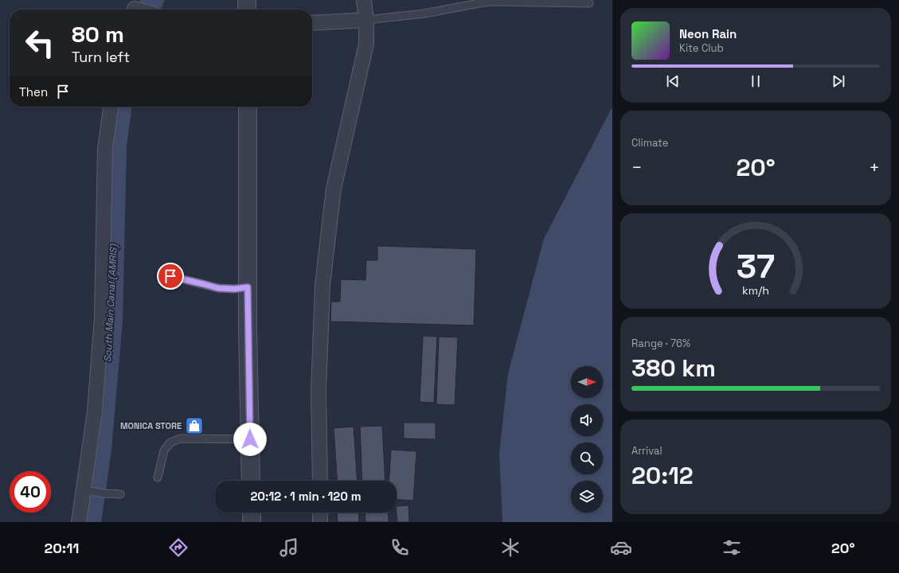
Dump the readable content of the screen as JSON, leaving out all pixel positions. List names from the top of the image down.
{
  "water": ["South Main Canal (AMRIS)"],
  "places": {
    "shop": ["MONICA STORE"]
  },
  "north": "right",
  "page": {
    "turn": ["80 m", "Turn left"],
    "song": ["Neon Rain", "Kite Club"],
    "then": "Then",
    "tile": [
      "Climate",
      ["Range · 76%", "380 km"],
      ["Arrival", "20:12"]
    ],
    "heat": ["−", "20°", "+"],
    "limit": "40",
    "trip": "20:12 · 1 min · 120 m",
    "tabs": ["20:11", "20°"],
    "gauge": ["37", "km/h"]
  }
}
